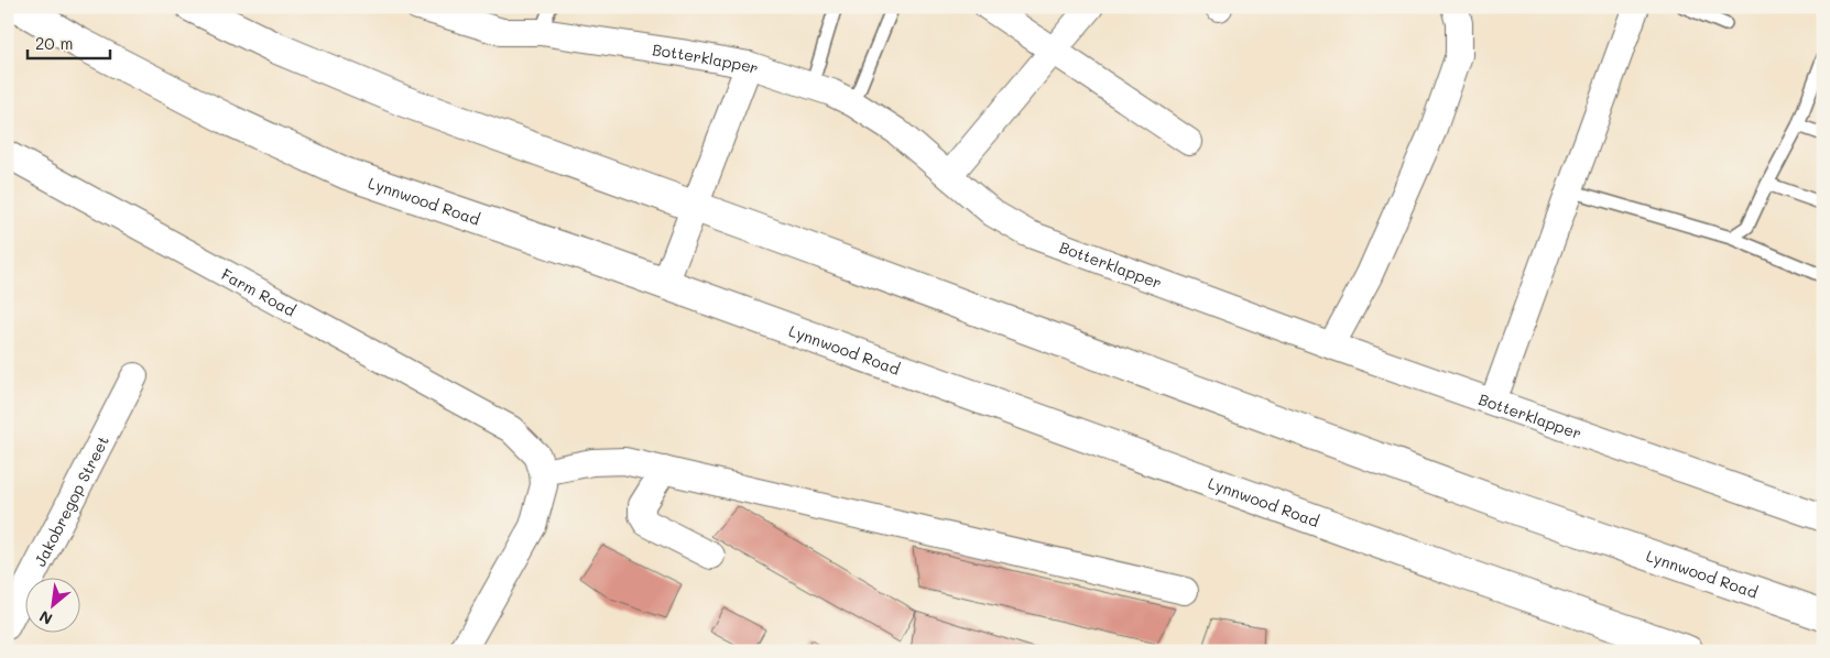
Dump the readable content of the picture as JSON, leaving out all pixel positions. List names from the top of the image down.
{
  "streets": {
    "main road": ["Lynnwood Road"],
    "street": ["Botterklapper", "Farm Road", "Jakobregop Street"]
  },
  "scale_bar": "20 m",
  "north": "bottom left"
}
